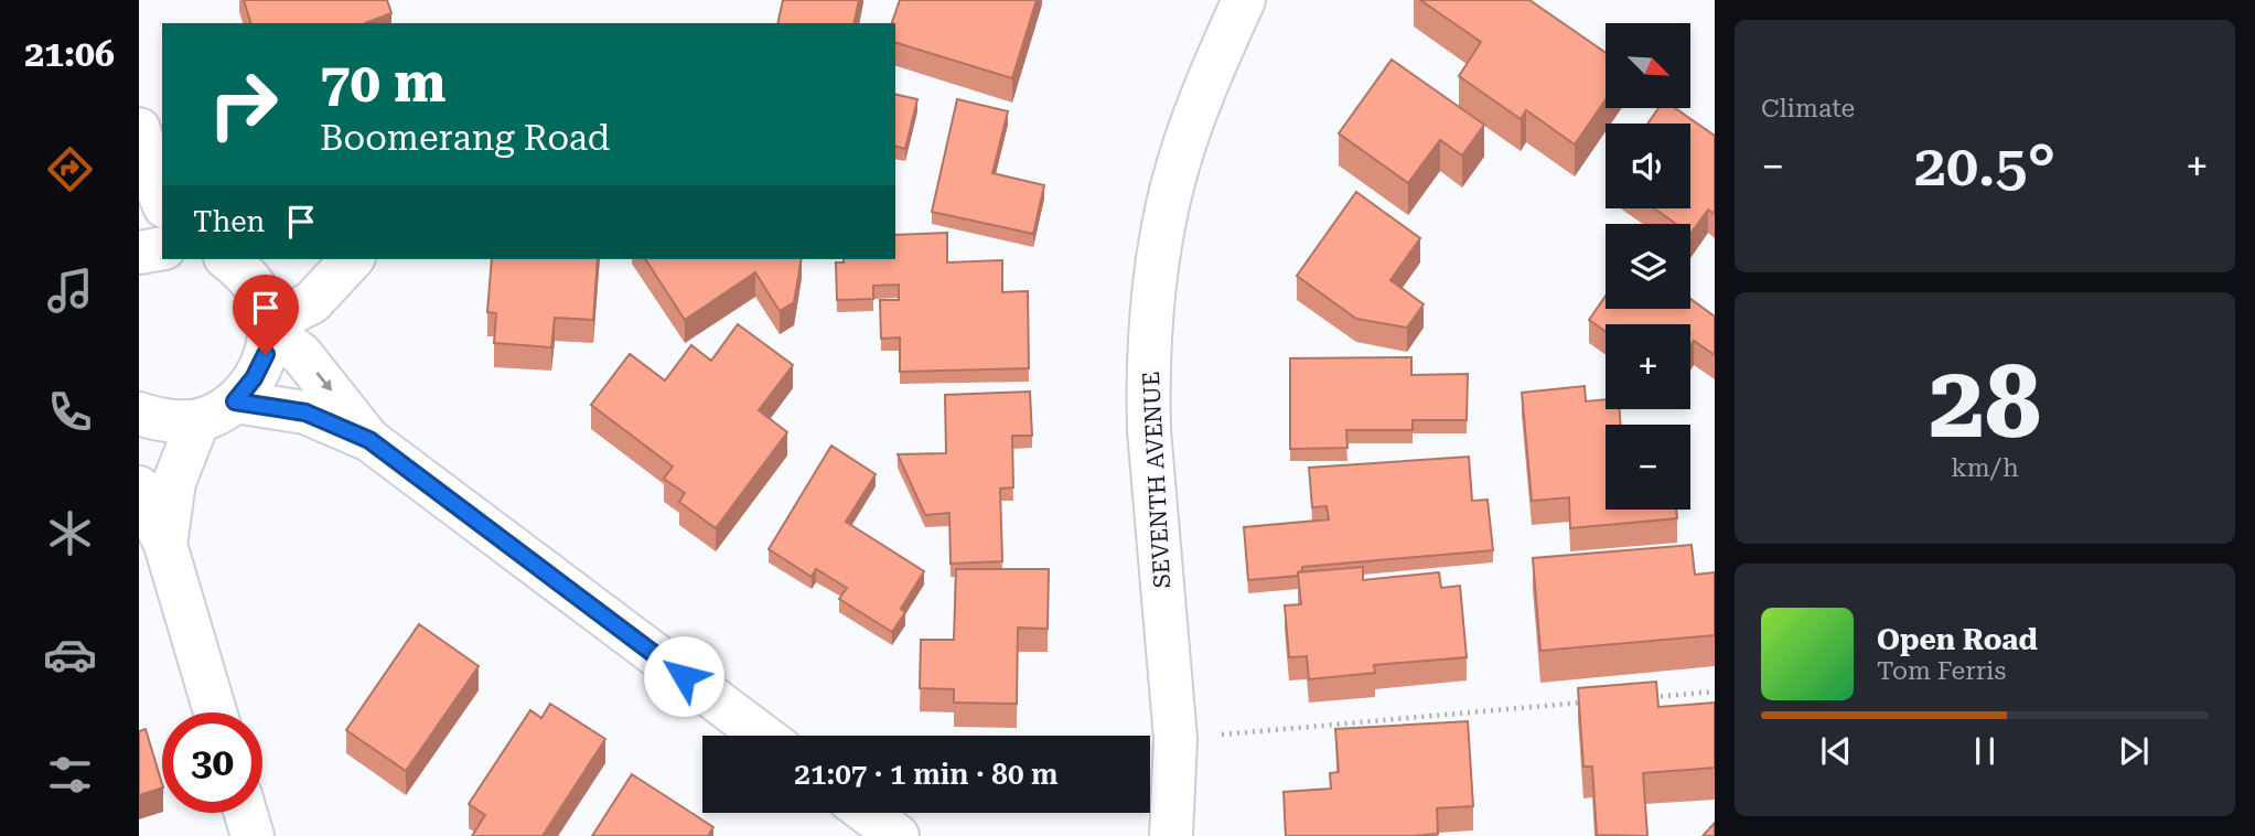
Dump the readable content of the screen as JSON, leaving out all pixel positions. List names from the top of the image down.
{
  "streets": {
    "street": ["SEVENTH AVENUE"]
  },
  "north": "bottom right",
  "page": {
    "tabs": "21:06",
    "tile": [
      "Climate",
      ["28", "km/h"]
    ],
    "map_buttons": ["+", "−"],
    "turn": ["70 m", "Boomerang Road"],
    "heat": ["−", "20.5°", "+"],
    "then": "Then",
    "song": ["Open Road", "Tom Ferris"],
    "limit": "30",
    "trip": "21:07 · 1 min · 80 m"
  }
}
